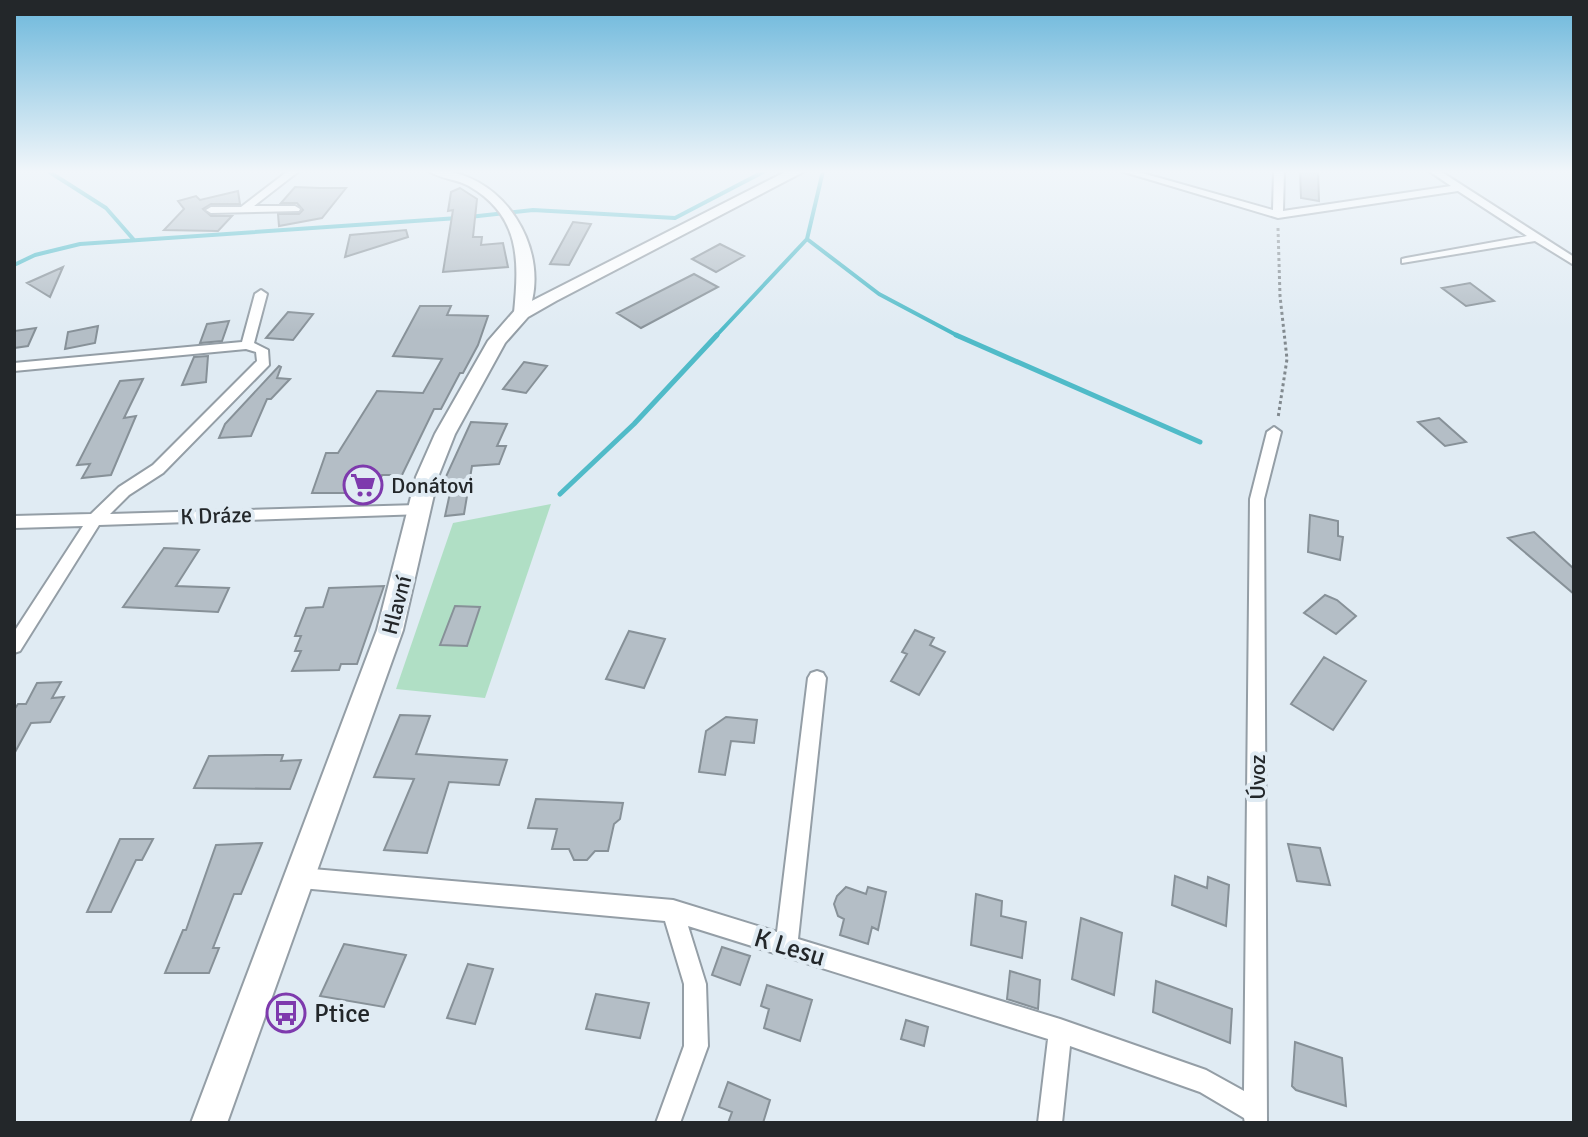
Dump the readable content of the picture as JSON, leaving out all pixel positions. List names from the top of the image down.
{
  "streets": {
    "main road": ["Hlavní"],
    "street": ["K Dráze", "Úvoz", "K Lesu"]
  },
  "crossings": [
    ["K Dráze", "Hlavní"],
    ["Hlavní", "K Lesu"],
    ["Úvoz", "K Lesu"]
  ],
  "places": {
    "supermarket": ["Donátovi"],
    "bus stop": ["Ptice"]
  }
}
